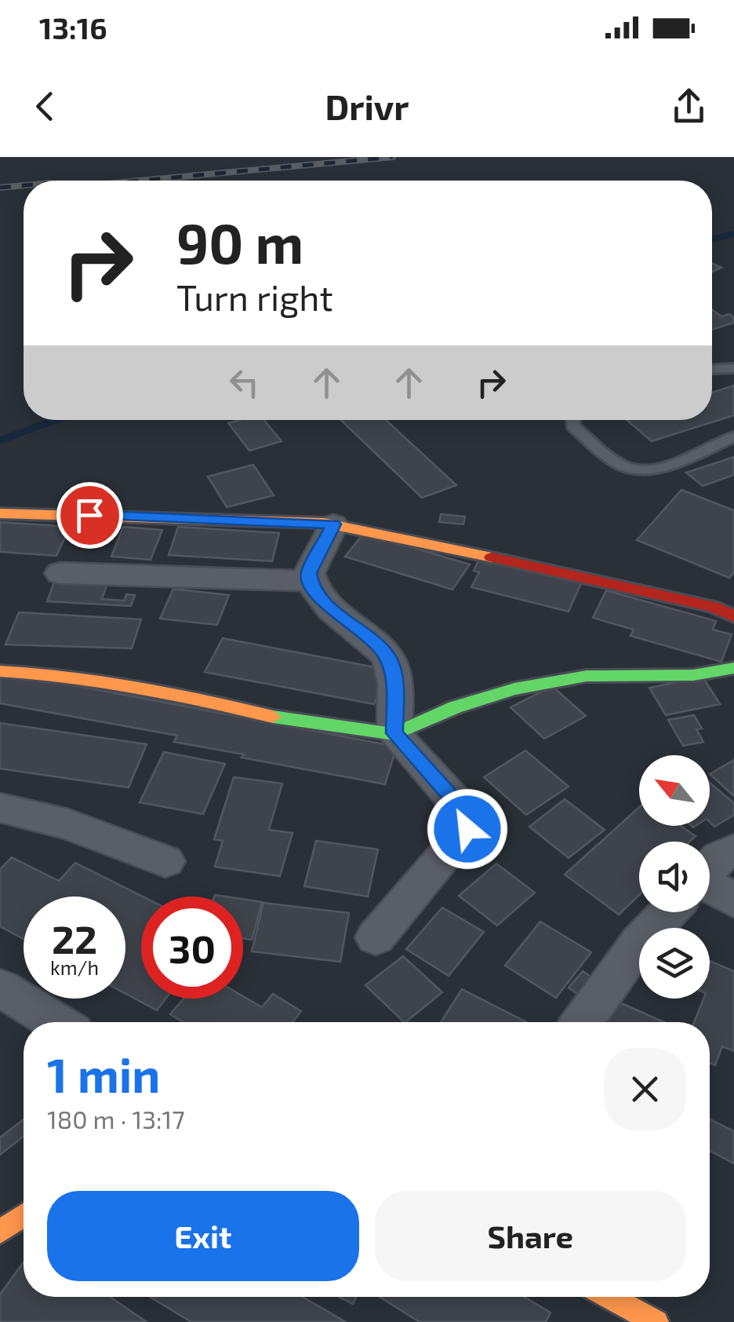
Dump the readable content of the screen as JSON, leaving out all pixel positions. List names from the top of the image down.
{
  "north": "top left",
  "page": {
    "status": "13:16",
    "header": "Drivr",
    "turn": ["90 m", "Turn right"],
    "speed": "22 km/h",
    "limit": "30",
    "heading": ["1 min", "180 m · 13:17"],
    "buttons": ["Exit", "Share"]
  }
}
